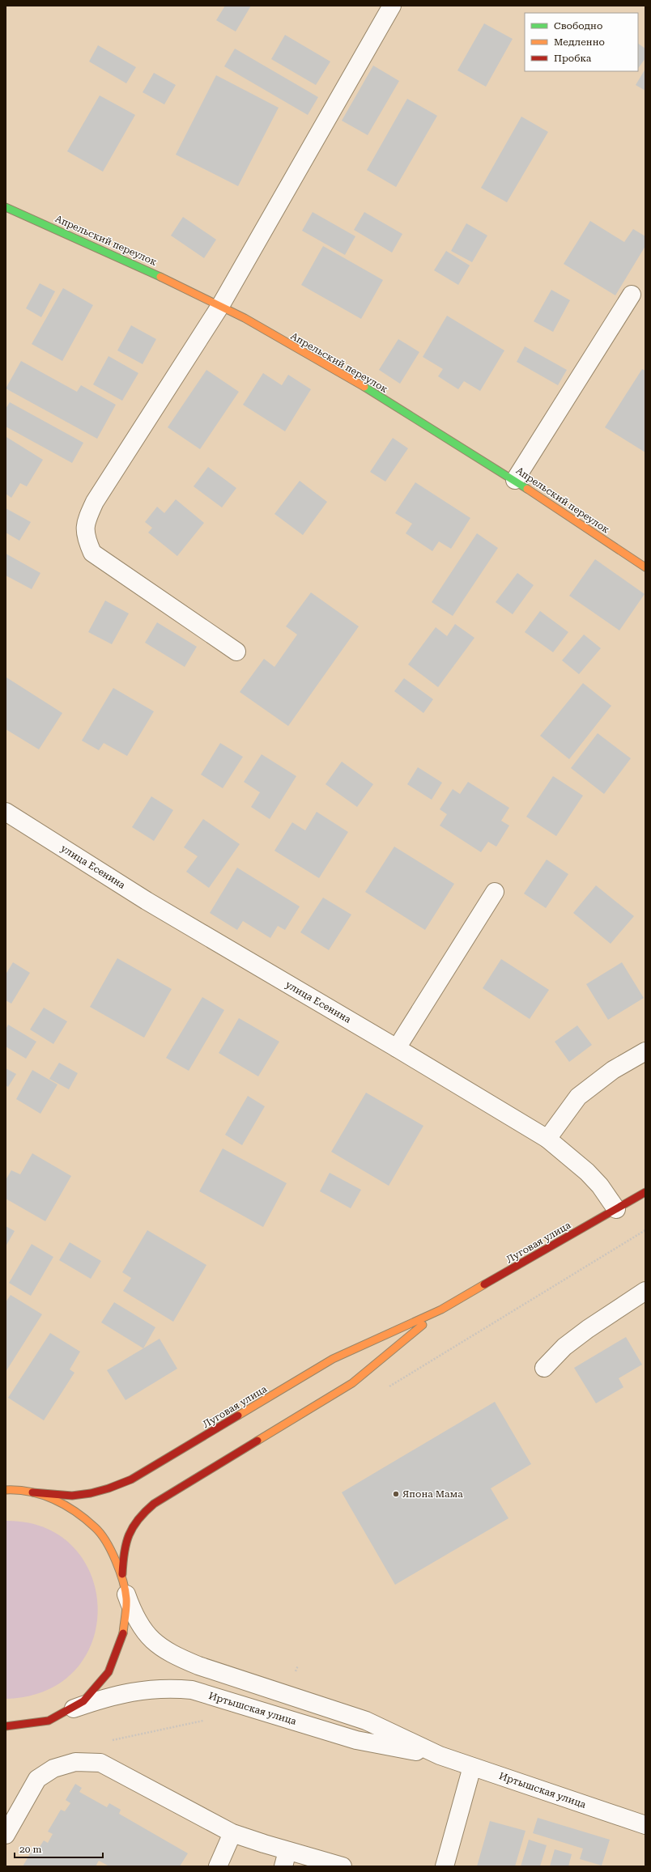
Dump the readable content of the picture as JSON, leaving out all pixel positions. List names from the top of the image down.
{
  "streets": {
    "main road": ["Апрельский переулок", "Луговая улица"],
    "street": ["улица Есенина", "Иртышская улица"]
  },
  "crossings": [
    ["улица Есенина", "Луговая улица"]
  ],
  "places": ["Япона Мама"],
  "legend": ["Свободно", "Медленно", "Пробка"],
  "scale_bar": "20 m"
}
